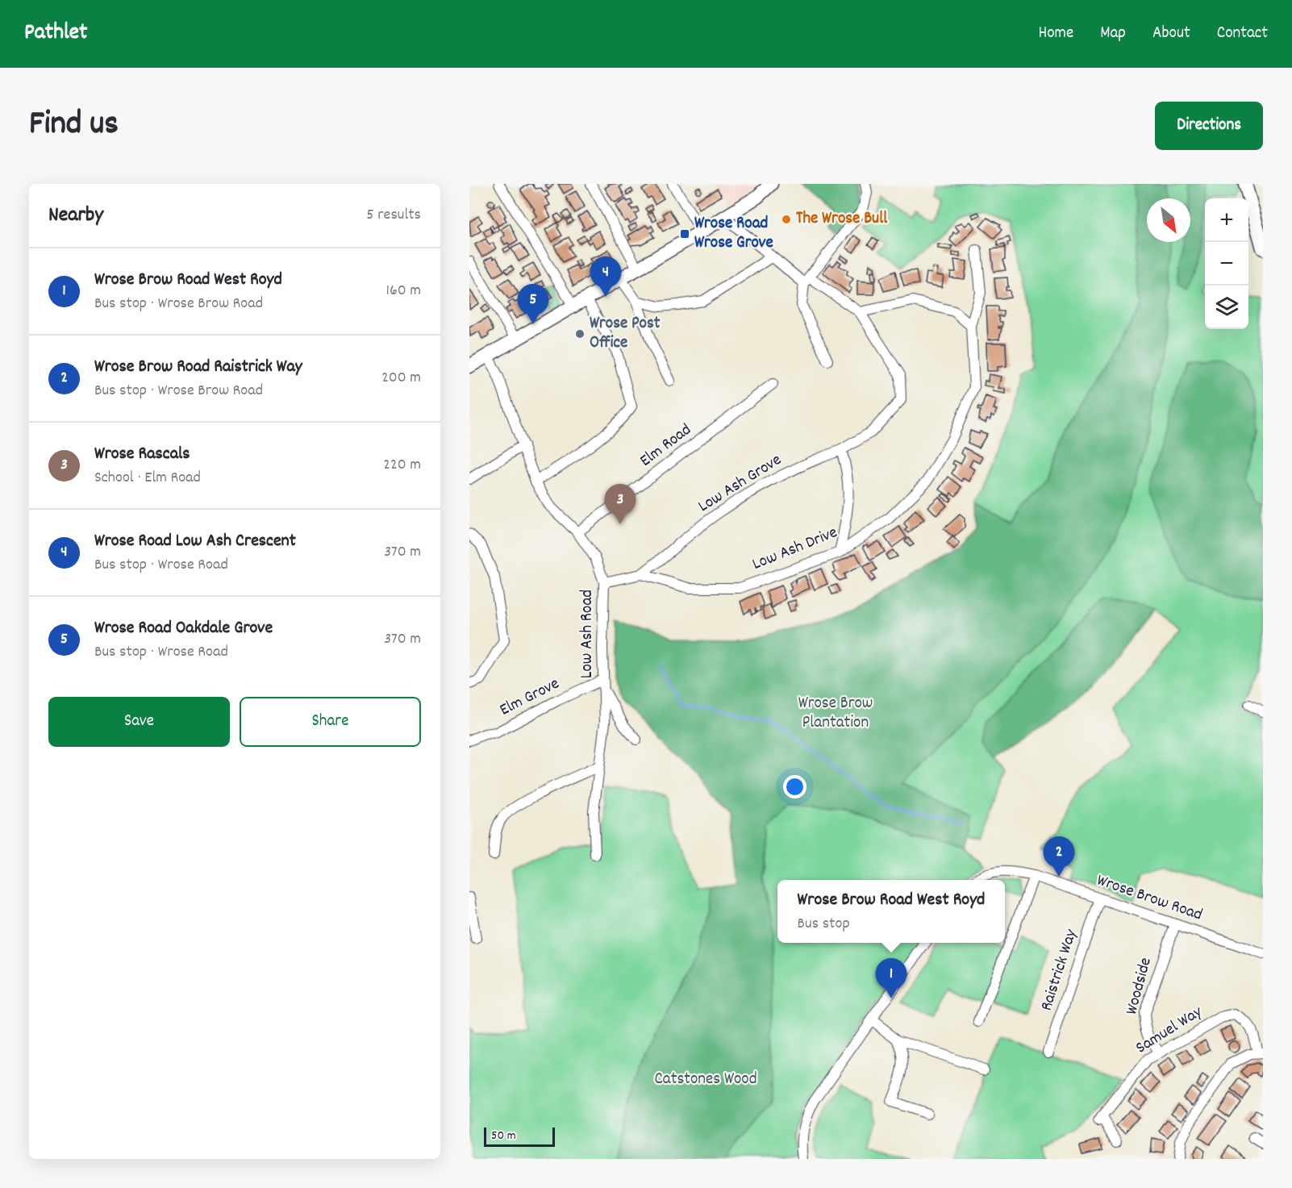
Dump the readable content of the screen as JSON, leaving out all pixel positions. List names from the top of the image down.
{
  "streets": {
    "street": [
      "Elm Road",
      "Low Ash Grove",
      "Low Ash Drive",
      "Low Ash Road",
      "Elm Grove",
      "Wrose Brow Road",
      "Raistrick Way",
      "Woodside",
      "Samuel Way"
    ]
  },
  "crossings": [
    ["Elm Road", "Low Ash Road"],
    ["Low Ash Grove", "Low Ash Drive"],
    ["Low Ash Drive", "Low Ash Road"],
    ["Low Ash Road", "Elm Grove"],
    ["Wrose Brow Road", "Raistrick Way"],
    ["Wrose Brow Road", "Woodside"],
    ["Woodside", "Samuel Way"]
  ],
  "parks": ["Wrose Brow Plantation", "Catstones Wood"],
  "places": {
    "other": ["The Wrose Bull", "Wrose Post Office"],
    "transit": ["Wrose Road Wrose Grove"]
  },
  "scale_bar": "50 m",
  "north": "bottom right",
  "page": {
    "header": "Pathlet",
    "nav": [
      "Home",
      "Map",
      "About",
      "Contact"
    ],
    "title": "Find us",
    "buttons": [
      "Directions",
      ["Save", "Share"]
    ],
    "heading": ["Nearby", "5 results"],
    "map_buttons": ["+", "−"],
    "list": [
      {
        "mark": "1",
        "name": "Wrose Brow Road West Royd",
        "note": "Bus stop · Wrose Brow Road",
        "value": "160 m"
      },
      {
        "mark": "2",
        "name": "Wrose Brow Road Raistrick Way",
        "note": "Bus stop · Wrose Brow Road",
        "value": "200 m"
      },
      {
        "mark": "3",
        "name": "Wrose Rascals",
        "note": "School · Elm Road",
        "value": "220 m"
      },
      {
        "mark": "4",
        "name": "Wrose Road Low Ash Crescent",
        "note": "Bus stop · Wrose Road",
        "value": "370 m"
      },
      {
        "mark": "5",
        "name": "Wrose Road Oakdale Grove",
        "note": "Bus stop · Wrose Road",
        "value": "370 m"
      }
    ],
    "pins": [
      "4",
      "5",
      "3",
      "2",
      "1"
    ],
    "popup": ["Wrose Brow Road West Royd", "Bus stop"],
    "scale": "50 m"
  }
}
